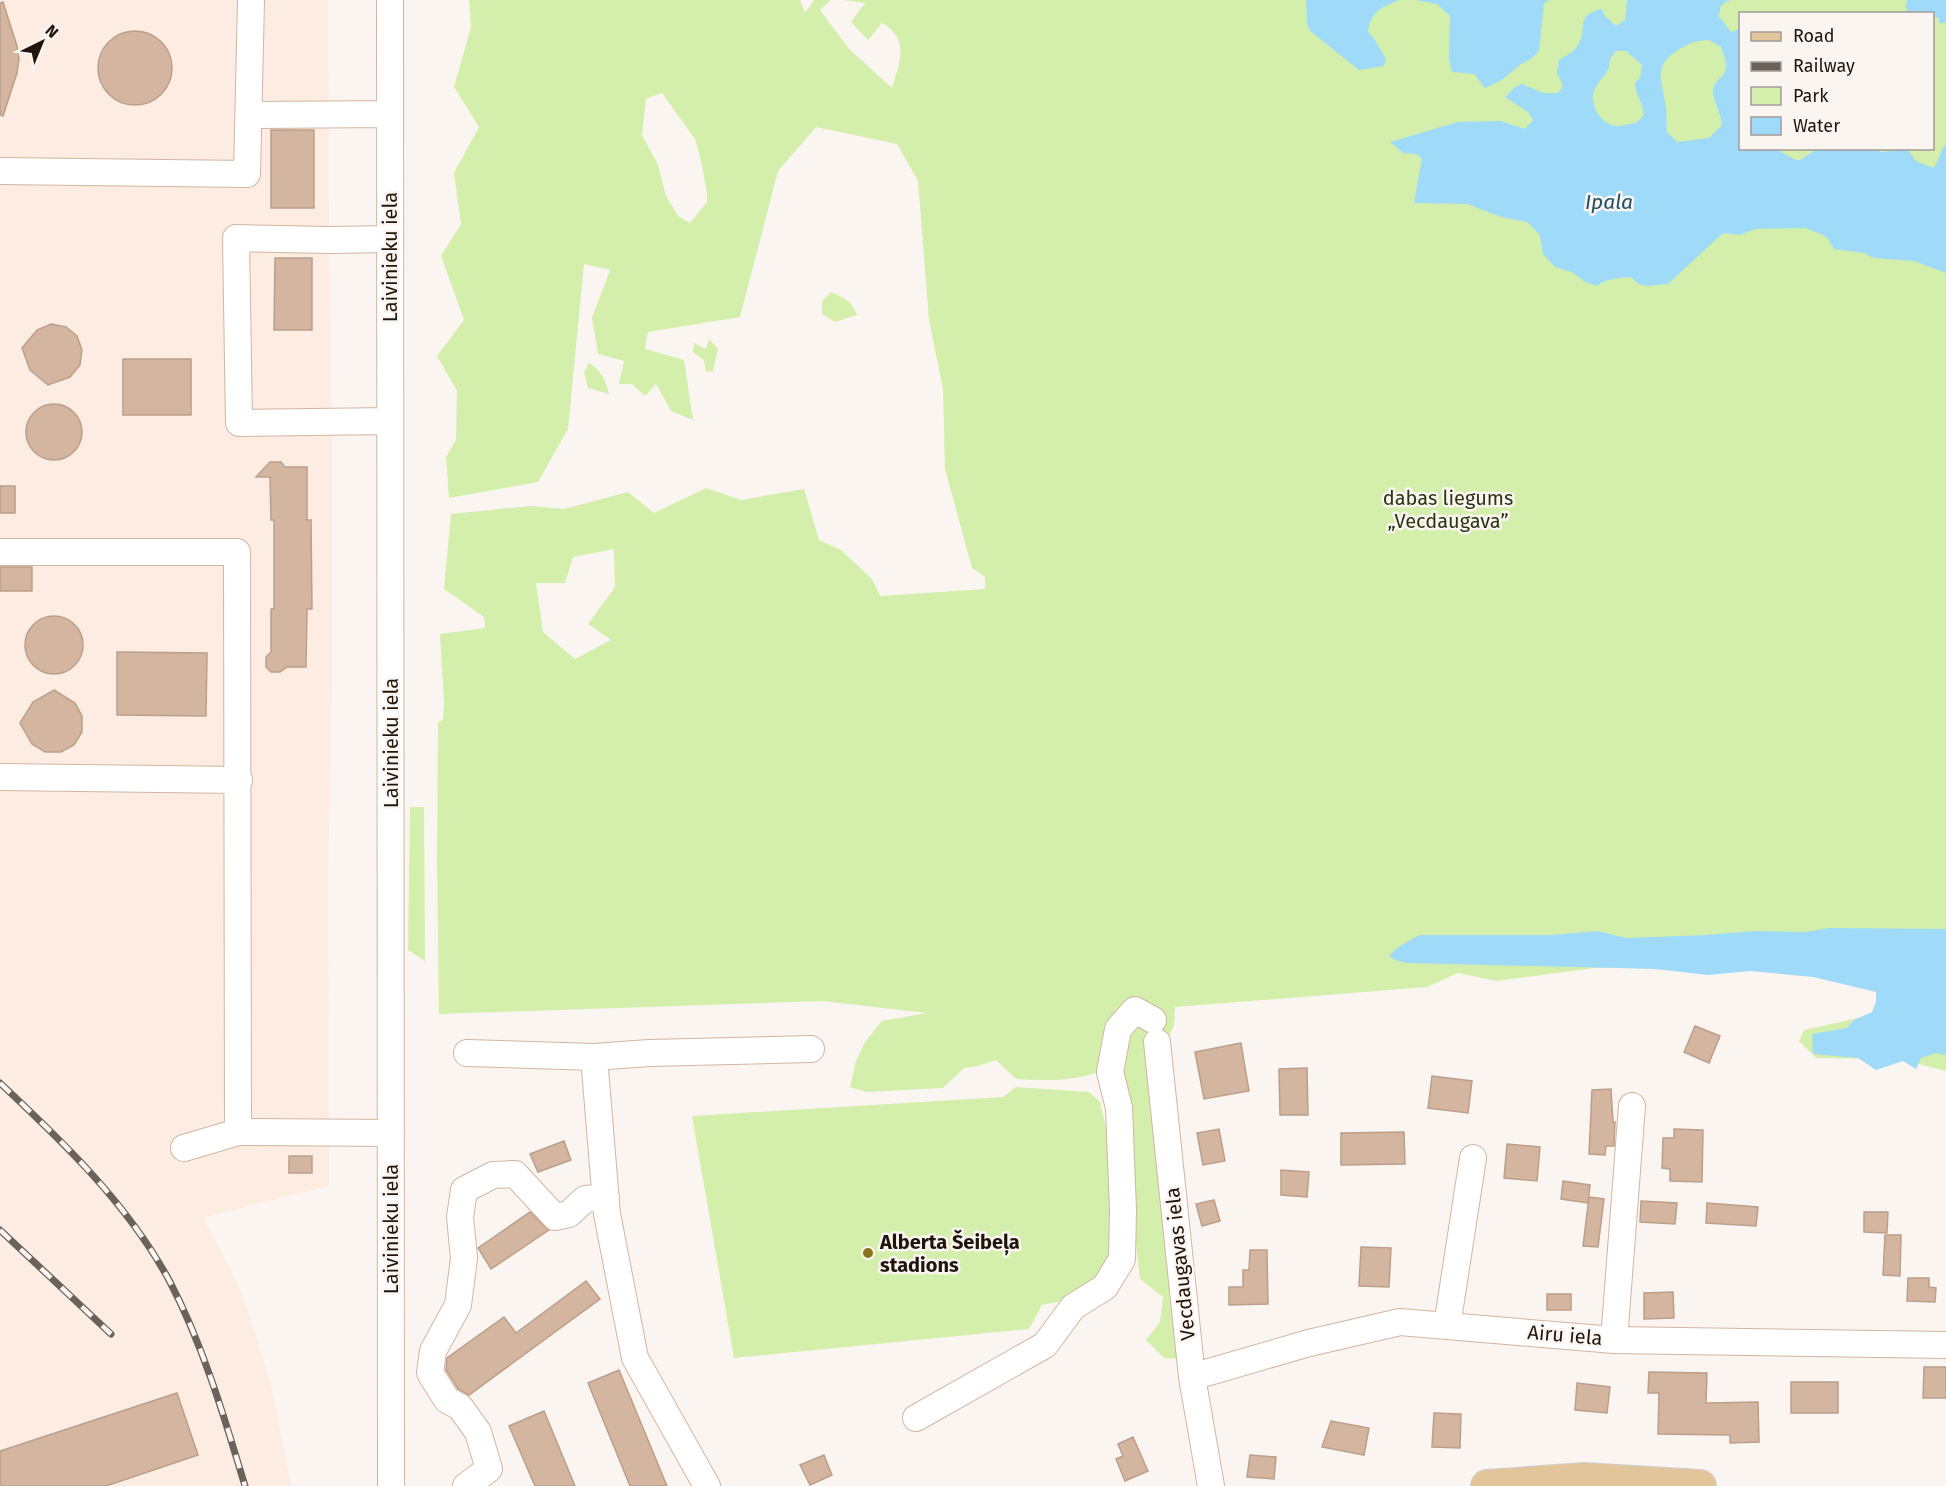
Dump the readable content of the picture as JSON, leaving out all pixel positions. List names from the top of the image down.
{
  "streets": {
    "street": ["Laivinieku iela", "Vecdaugavas iela", "Airu iela"]
  },
  "crossings": [
    ["Vecdaugavas iela", "Airu iela"]
  ],
  "water": ["Ipala"],
  "parks": ["dabas liegums „Vecdaugava”"],
  "places": ["Alberta Šeibeļa stadions"],
  "legend": [
    "Road",
    "Railway",
    "Park",
    "Water"
  ],
  "north": "top right"
}
